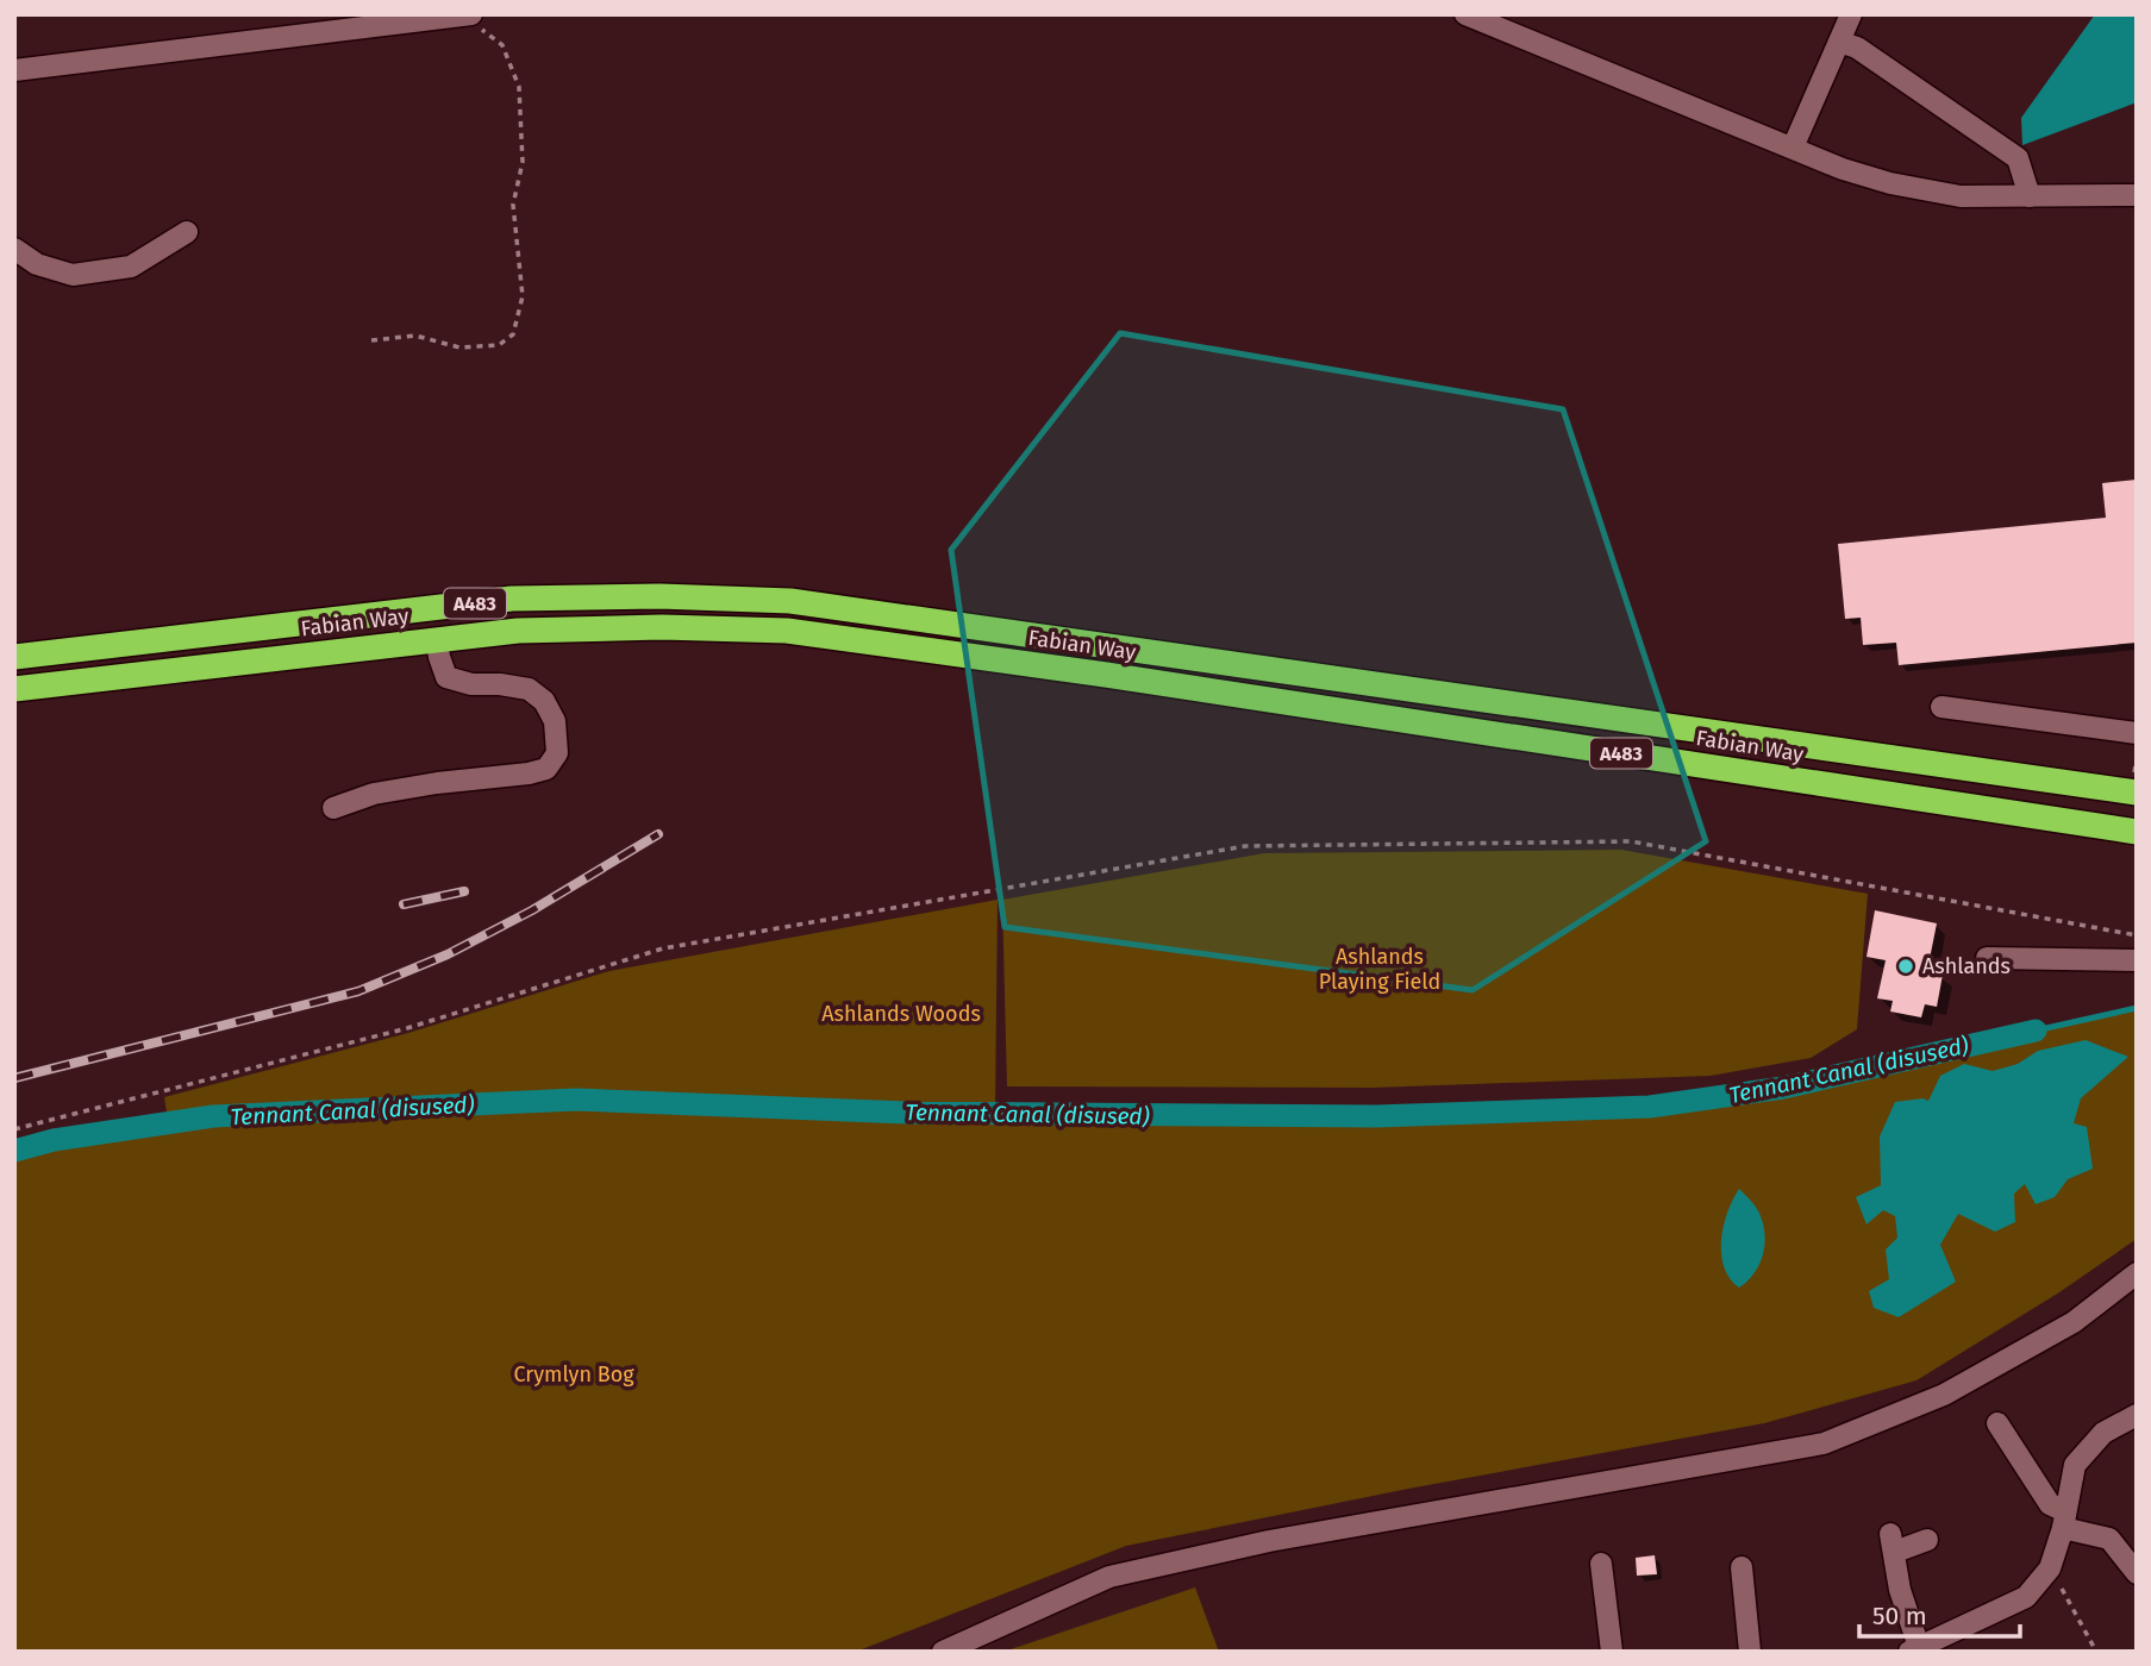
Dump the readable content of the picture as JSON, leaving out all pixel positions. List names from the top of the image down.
{
  "streets": {
    "highway": ["A483", "Fabian Way"]
  },
  "water": ["Tennant Canal (disused)"],
  "parks": ["Ashlands Playing Field", "Ashlands Woods", "Crymlyn Bog"],
  "places": ["Ashlands"],
  "scale_bar": "50 m"
}
